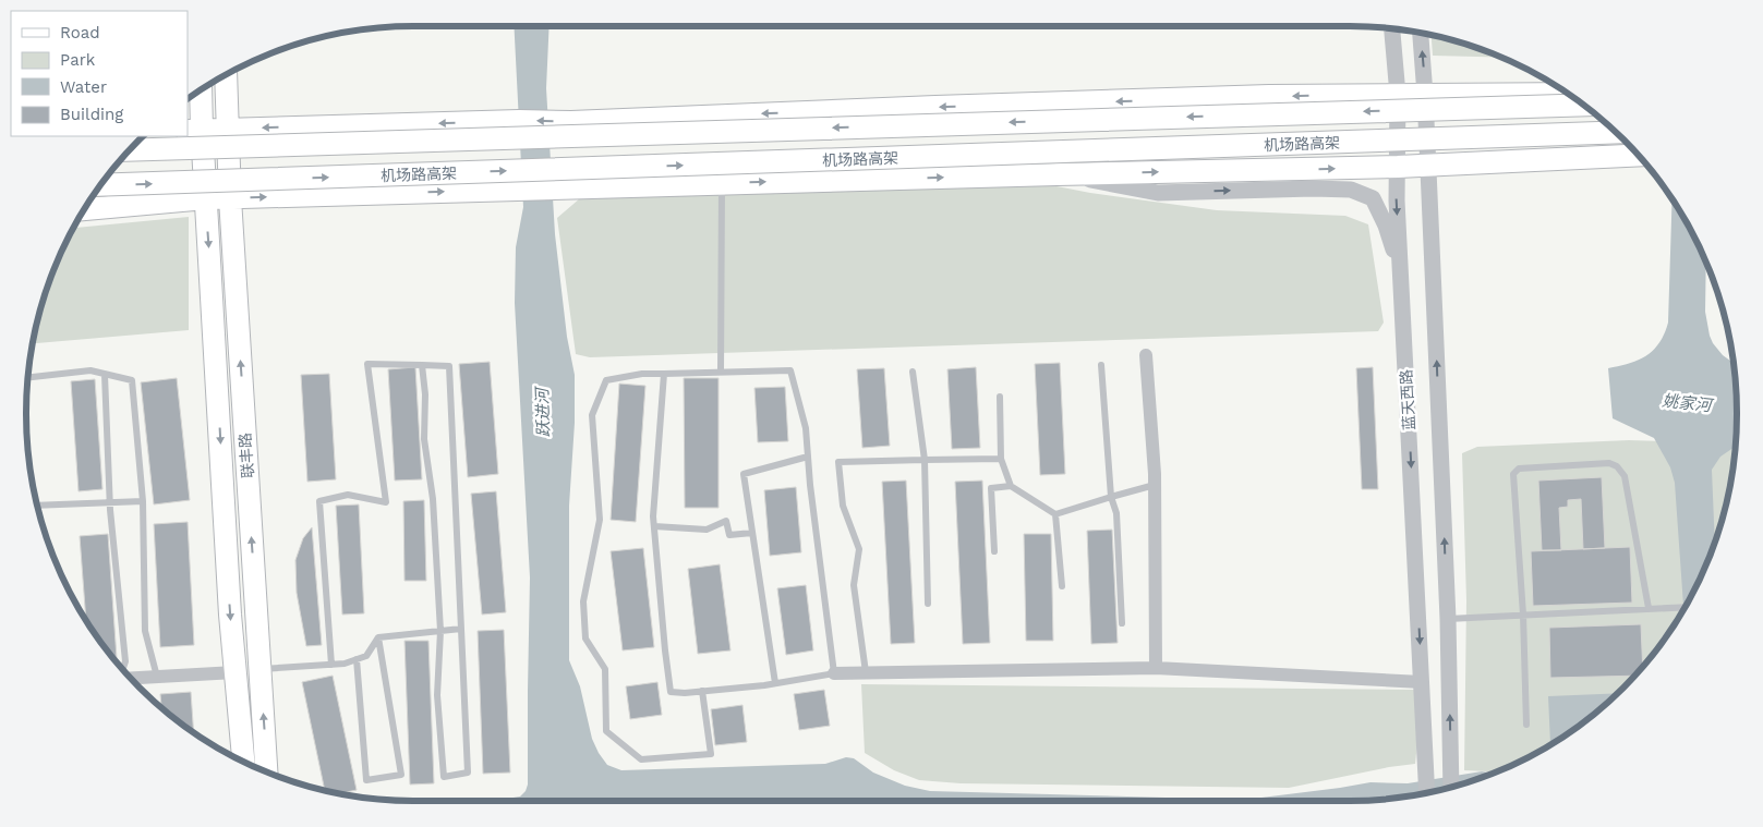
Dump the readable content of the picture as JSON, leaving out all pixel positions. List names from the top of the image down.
{
  "streets": {
    "main road": ["机场路高架", "联丰路"],
    "street": ["蓝天西路"]
  },
  "water": ["姚家河", "跃进河"],
  "legend": [
    "Road",
    "Park",
    "Water",
    "Building"
  ]
}
